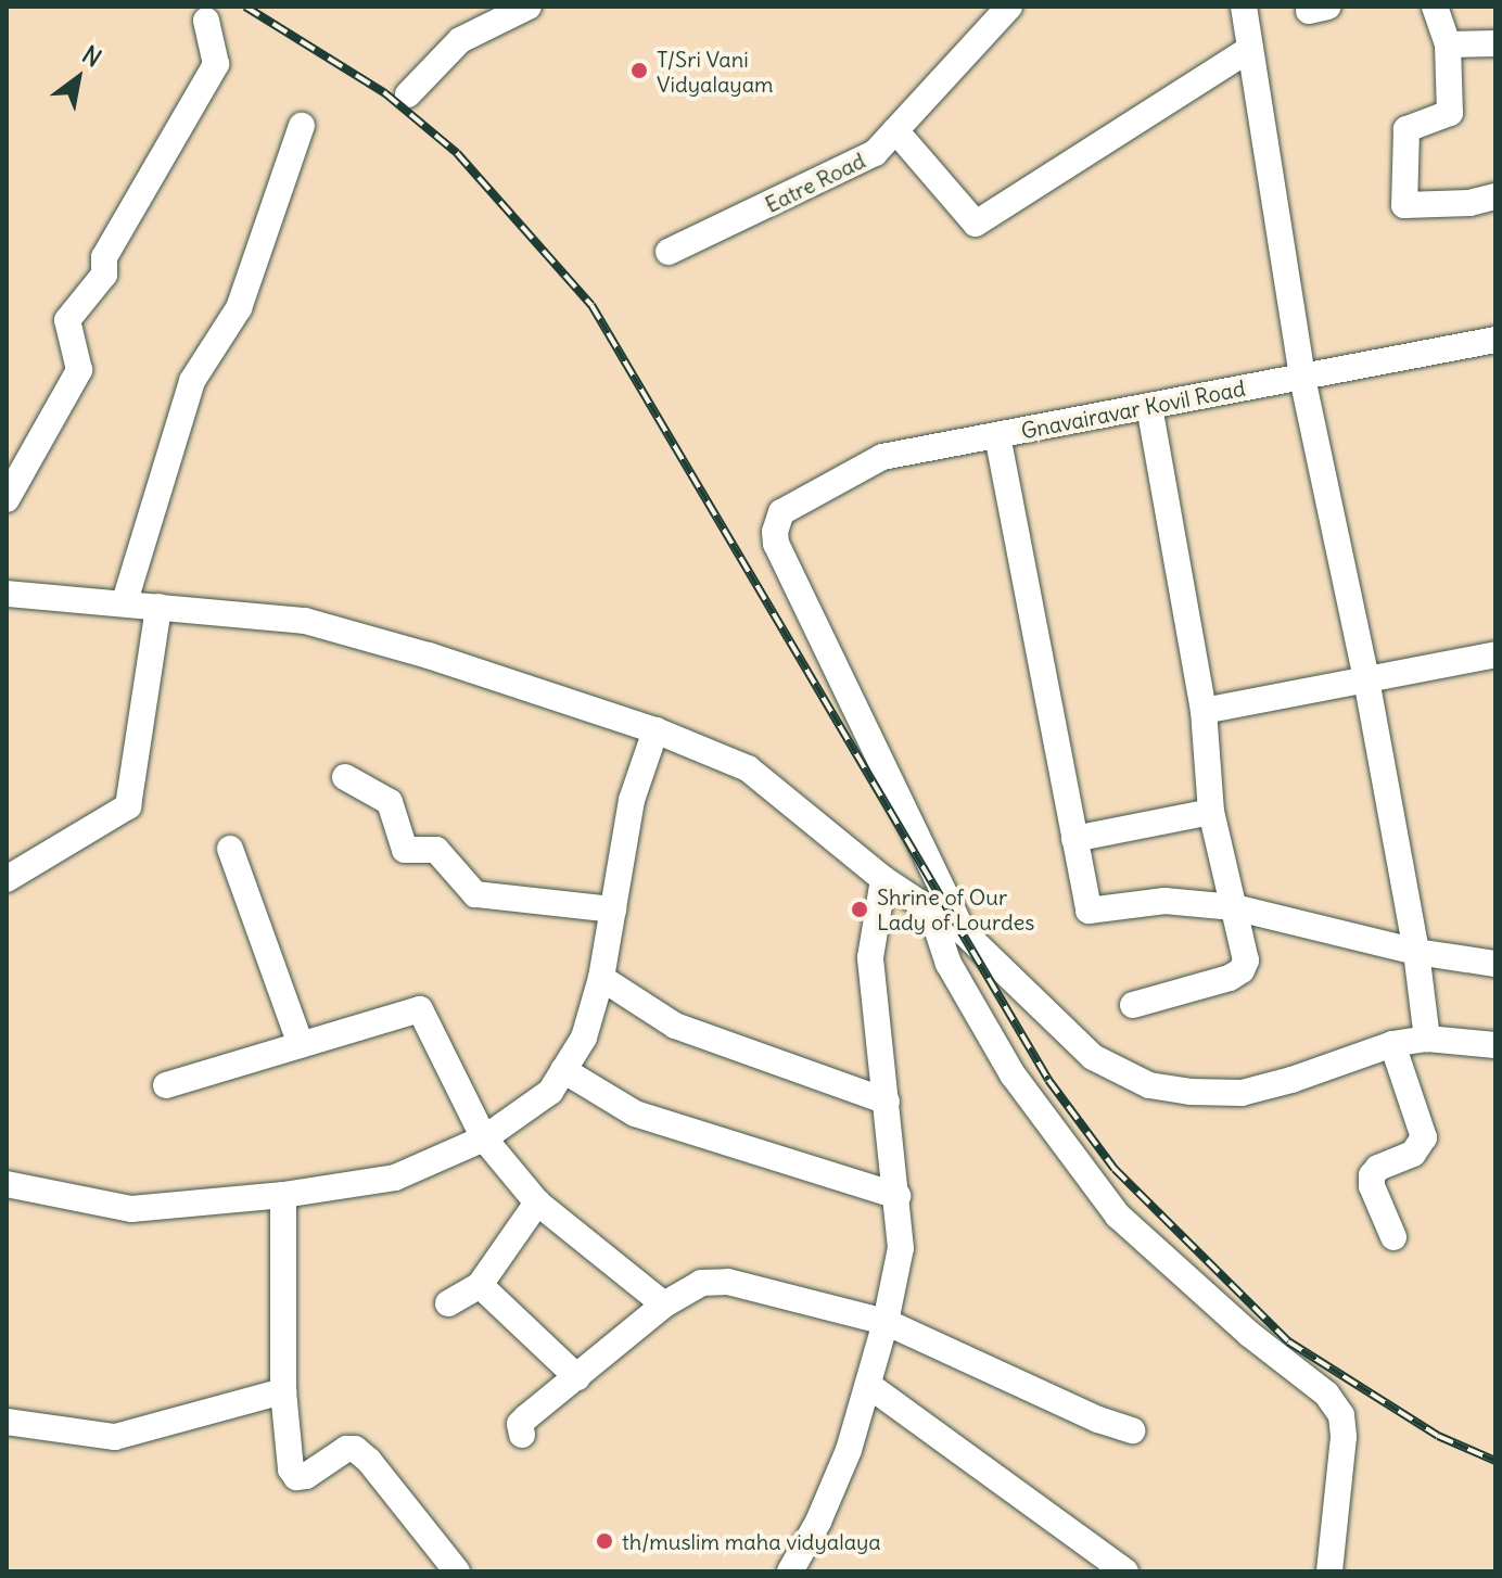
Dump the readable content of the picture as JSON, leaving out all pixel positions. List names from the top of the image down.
{
  "streets": {
    "street": ["Eatre Road", "Gnavairavar Kovil Road"]
  },
  "places": ["T/Sri Vani Vidyalayam", "Shrine of Our Lady of Lourdes", "th/muslim maha vidyalaya"],
  "north": "top right"
}
